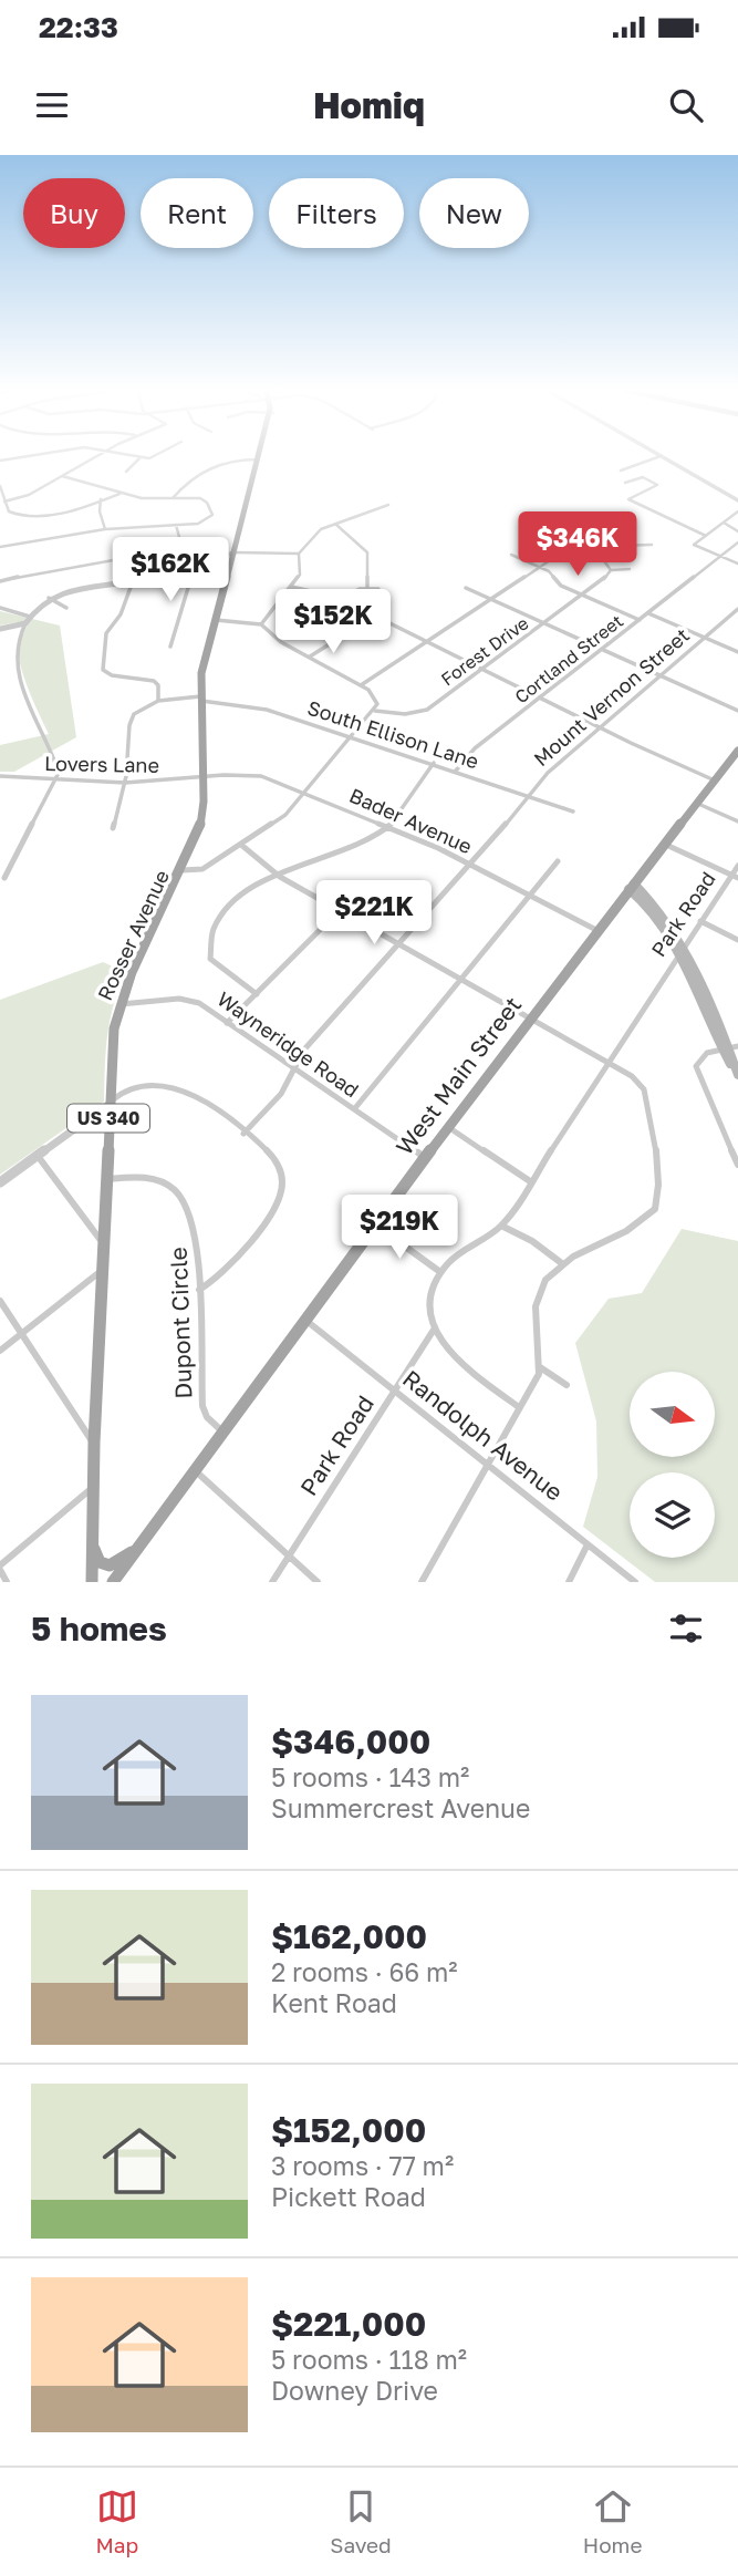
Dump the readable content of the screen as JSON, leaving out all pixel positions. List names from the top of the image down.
{
  "streets": {
    "main road": ["Rosser Avenue", "West Main Street", "US 340"],
    "street": [
      "Forest Drive",
      "Cortland Street",
      "Mount Vernon Street",
      "South Ellison Lane",
      "Lovers Lane",
      "Bader Avenue",
      "Park Road",
      "Wayneridge Road",
      "Dupont Circle",
      "Randolph Avenue"
    ]
  },
  "crossings": [
    ["Cortland Street", "South Ellison Lane"],
    ["Mount Vernon Street", "South Ellison Lane"],
    ["Mount Vernon Street", "Bader Avenue"],
    ["Mount Vernon Street", "Wayneridge Road"],
    ["South Ellison Lane", "Rosser Avenue"],
    ["Lovers Lane", "Bader Avenue"],
    ["Lovers Lane", "Rosser Avenue"],
    ["Bader Avenue", "Rosser Avenue"],
    ["Bader Avenue", "West Main Street"],
    ["Park Road", "Randolph Avenue"],
    ["Rosser Avenue", "Wayneridge Road"],
    ["Rosser Avenue", "Dupont Circle"],
    ["Wayneridge Road", "West Main Street"],
    ["West Main Street", "Dupont Circle"],
    ["West Main Street", "Randolph Avenue"]
  ],
  "north": "right",
  "page": {
    "status": "22:33",
    "header": "Homiq",
    "chip": [
      "Buy",
      "Rent",
      "Filters",
      "New"
    ],
    "price": [
      "$346K",
      "$162K",
      "$152K",
      "$221K",
      "$219K"
    ],
    "heading": "5 homes",
    "list": [
      {
        "name": "$346,000",
        "note": "5 rooms · 143 m² · Summercrest Avenue"
      },
      {
        "name": "$162,000",
        "note": "2 rooms · 66 m² · Kent Road"
      },
      {
        "name": "$152,000",
        "note": "3 rooms · 77 m² · Pickett Road"
      },
      {
        "name": "$221,000",
        "note": "5 rooms · 118 m² · Downey Drive"
      }
    ],
    "tabs": ["Map", "Saved", "Home"]
  }
}
